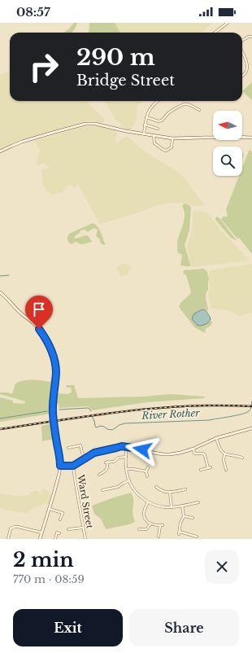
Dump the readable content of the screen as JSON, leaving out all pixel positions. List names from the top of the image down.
{
  "streets": {
    "street": ["Ward Street"]
  },
  "water": ["River Rother"],
  "north": "left",
  "page": {
    "status": "08:57",
    "turn": ["290 m", "Bridge Street"],
    "heading": ["2 min", "770 m · 08:59"],
    "buttons": ["Exit", "Share"]
  }
}
